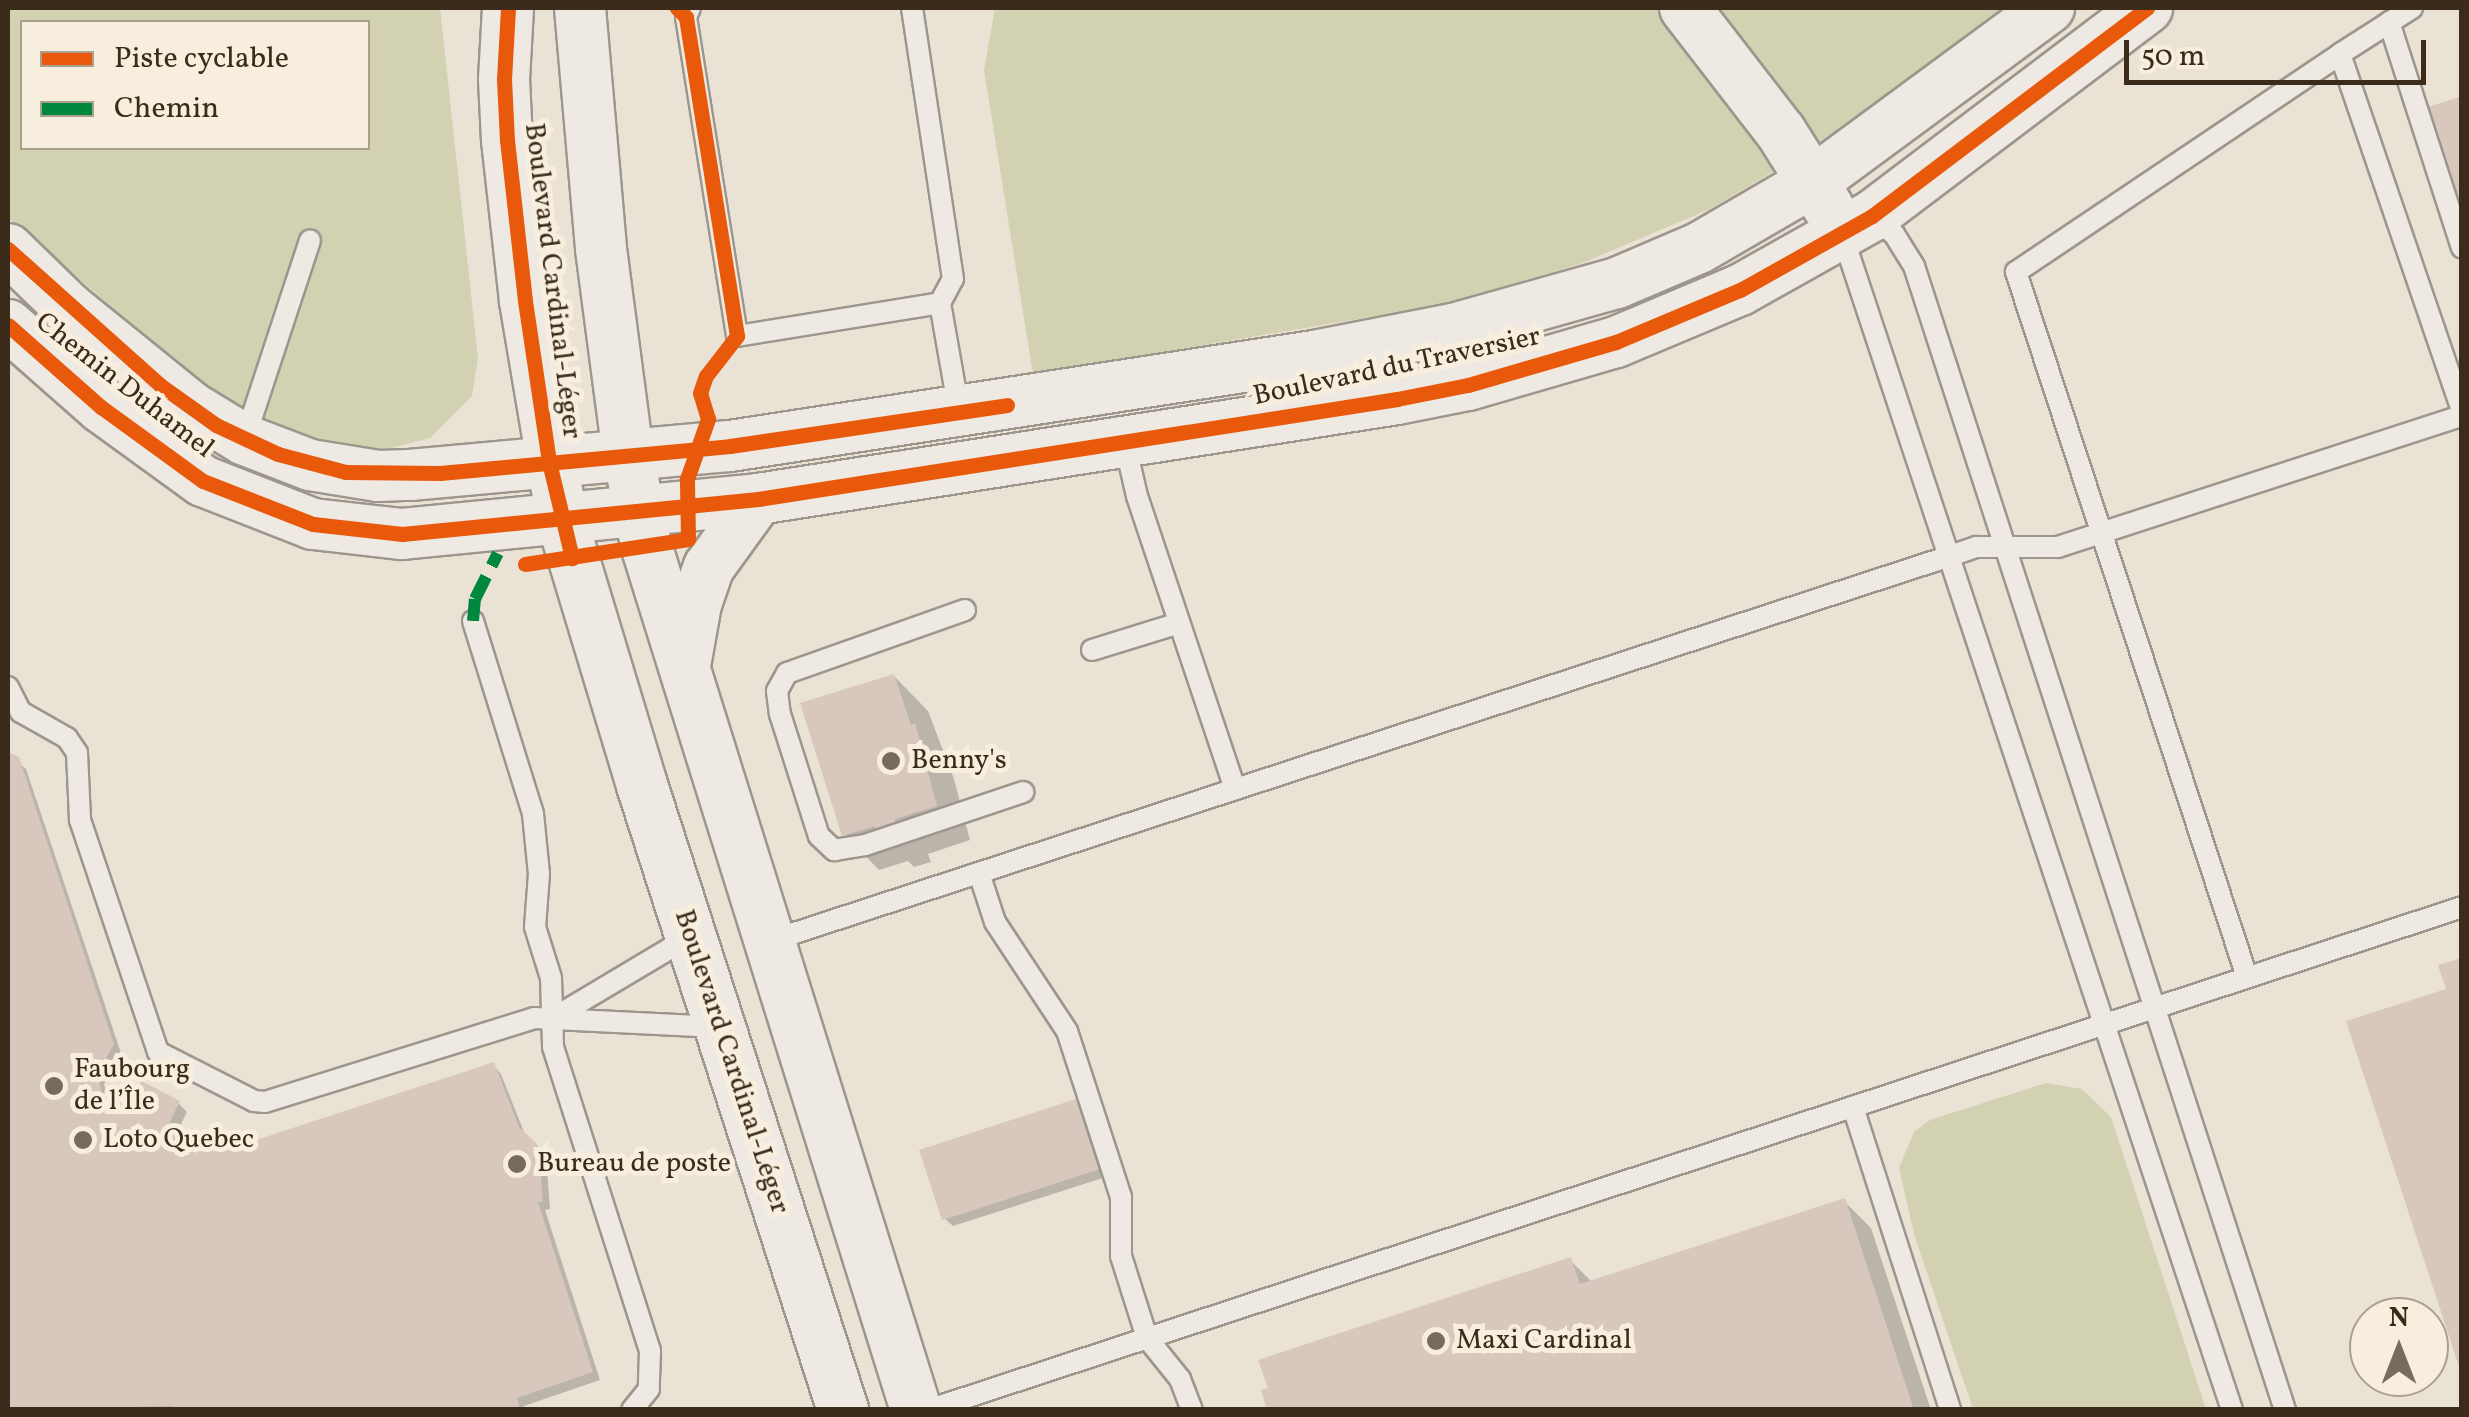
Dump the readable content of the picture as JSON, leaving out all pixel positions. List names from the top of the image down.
{
  "streets": {
    "street": ["Boulevard Cardinal-Léger", "Boulevard du Traversier", "Chemin Duhamel"]
  },
  "crossings": [
    ["Boulevard Cardinal-Léger", "Boulevard du Traversier"],
    ["Boulevard Cardinal-Léger", "Chemin Duhamel"],
    ["Boulevard du Traversier", "Chemin Duhamel"]
  ],
  "places": [
    "Benny's",
    "Faubourg de l’Île",
    "Loto Quebec",
    "Bureau de poste",
    "Maxi Cardinal"
  ],
  "legend": ["Piste cyclable", "Chemin"],
  "scale_bar": "50 m",
  "north": "top"
}
